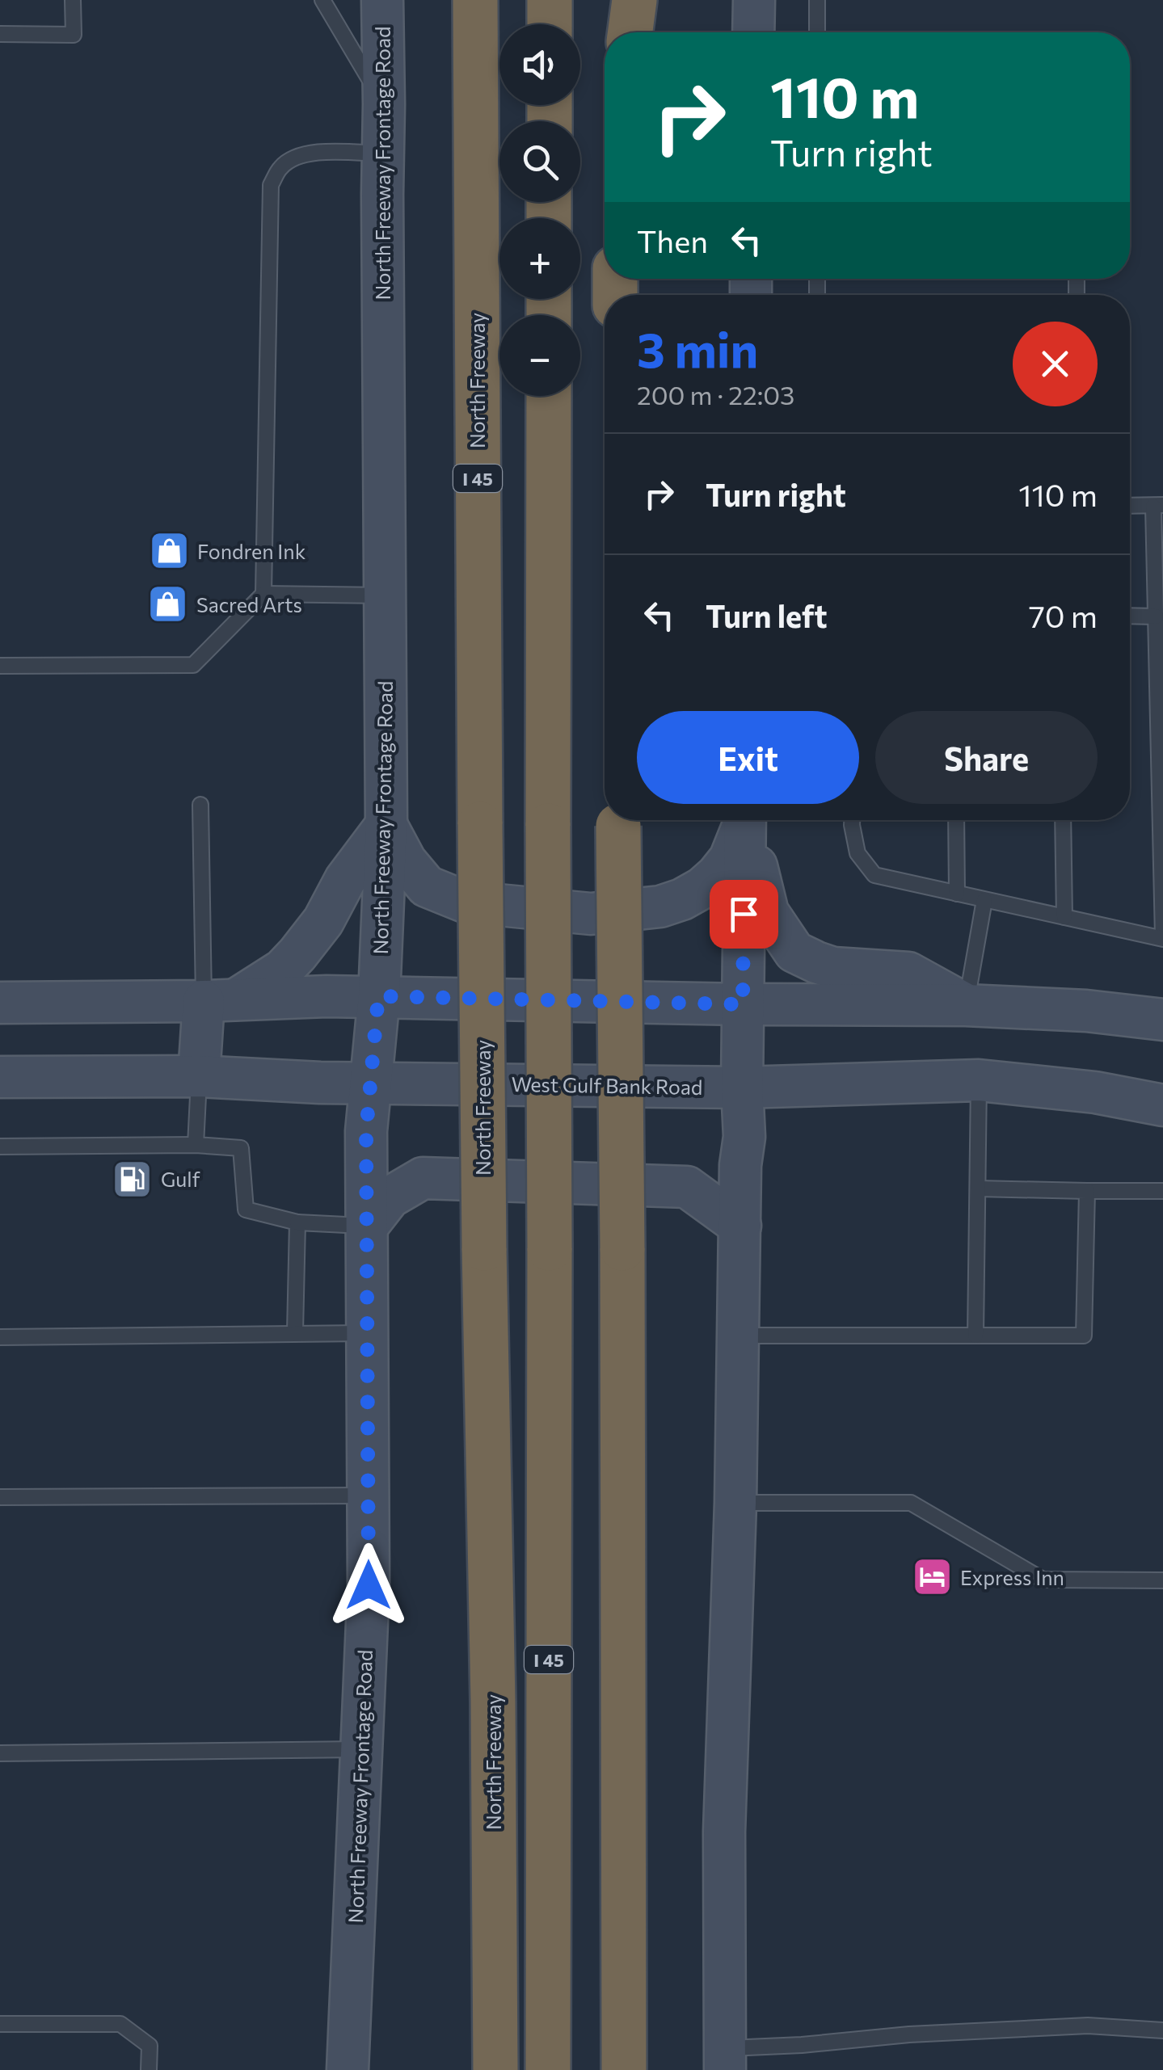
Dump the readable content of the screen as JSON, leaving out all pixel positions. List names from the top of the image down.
{
  "streets": {
    "highway": ["North Freeway", "I 45"],
    "main road": ["North Freeway Frontage Road", "West Gulf Bank Road"]
  },
  "crossings": [
    ["North Freeway Frontage Road", "West Gulf Bank Road"]
  ],
  "places": {
    "shop": ["Fondren Ink", "Sacred Arts"],
    "fuel station": ["Gulf"],
    "hotel": ["Express Inn"]
  },
  "page": {
    "map_buttons": ["+", "−"],
    "turn": ["110 m", "Turn right"],
    "then": "Then",
    "heading": ["3 min", "200 m · 22:03"],
    "list": [
      {
        "name": "Turn right",
        "value": "110 m"
      },
      {
        "name": "Turn left",
        "value": "70 m"
      }
    ],
    "buttons": ["Exit", "Share"]
  }
}
